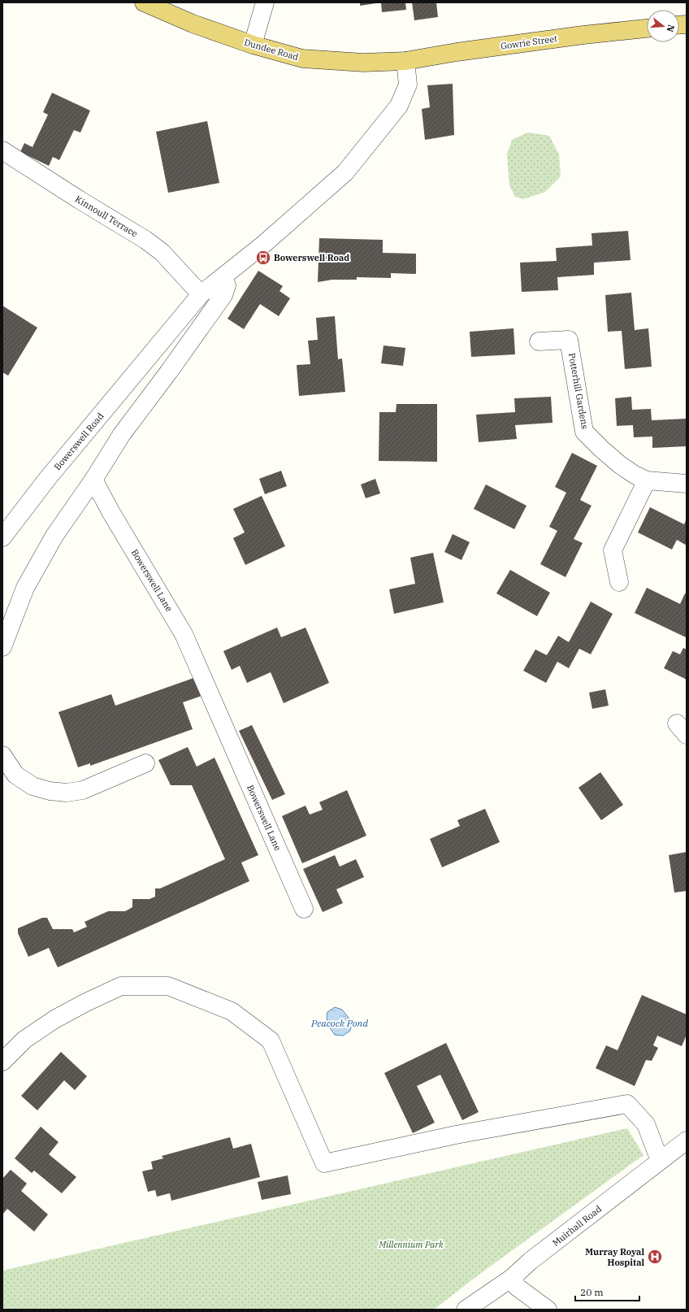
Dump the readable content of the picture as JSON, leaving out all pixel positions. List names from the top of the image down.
{
  "streets": {
    "main road": ["Gowrie Street", "Dundee Road"],
    "street": [
      "Kinnoull Terrace",
      "Potterhill Gardens",
      "Bowerswell Road",
      "Bowerswell Lane",
      "Muirhall Road"
    ]
  },
  "crossings": [
    ["Gowrie Street", "Dundee Road"],
    ["Gowrie Street", "Bowerswell Road"],
    ["Dundee Road", "Bowerswell Road"],
    ["Kinnoull Terrace", "Bowerswell Road"]
  ],
  "water": ["Peacock Pond"],
  "parks": ["Millennium Park"],
  "places": {
    "bus stop": ["Bowerswell Road"],
    "hospital": ["Murray Royal Hospital"]
  },
  "scale_bar": "20 m",
  "north": "right"
}
